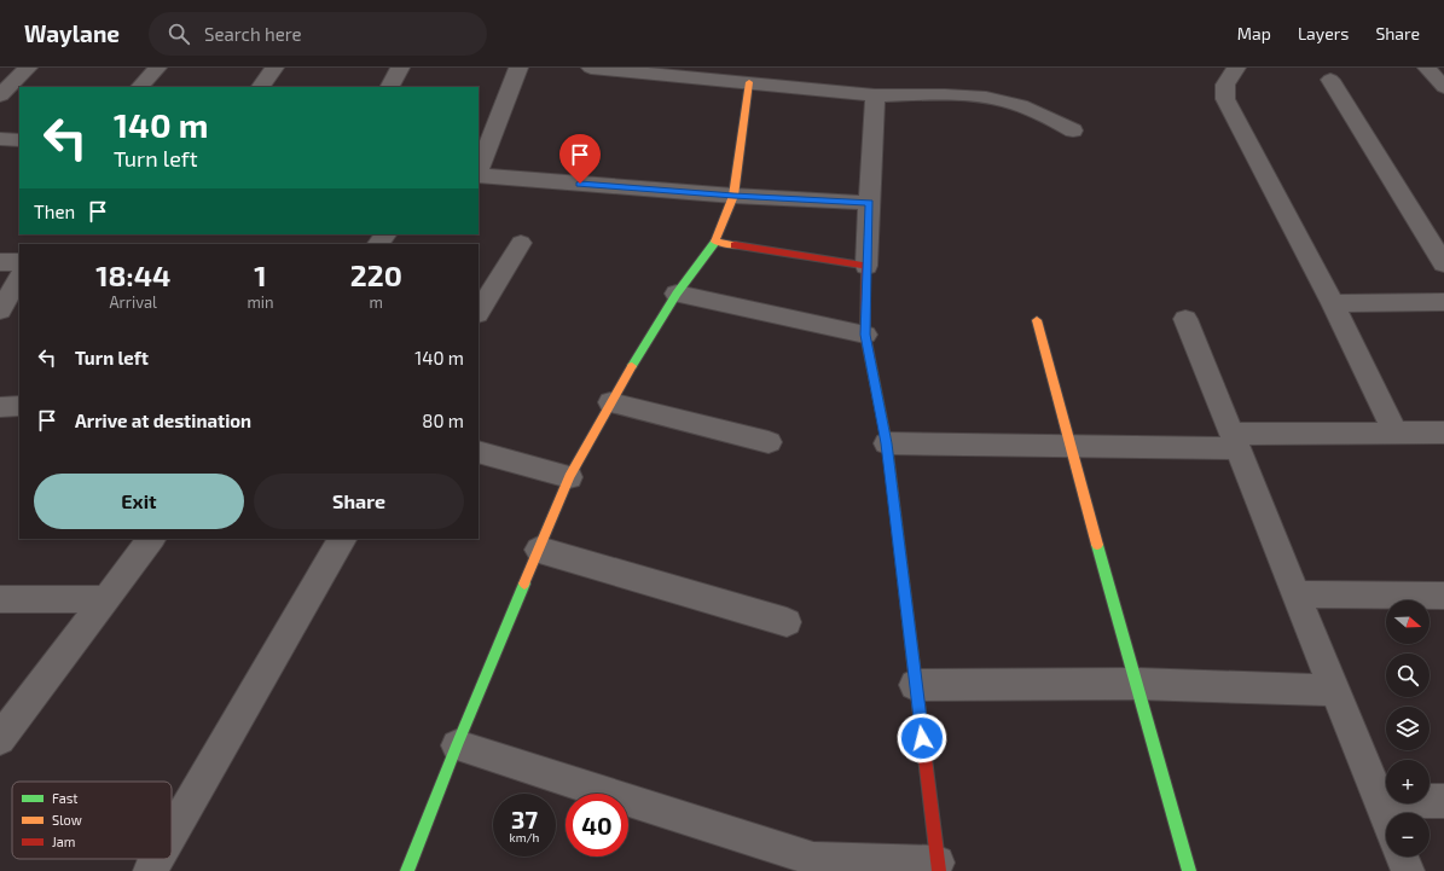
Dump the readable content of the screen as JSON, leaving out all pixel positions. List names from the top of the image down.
{
  "legend": ["Fast", "Slow", "Jam"],
  "north": "right",
  "page": {
    "header": "Waylane",
    "search": "Search here",
    "nav": ["Map", "Layers", "Share"],
    "turn": ["140 m", "Turn left"],
    "then": "Then",
    "eta": [
      "18:44",
      "Arrival",
      "1",
      "min",
      "220",
      "m"
    ],
    "list": [
      {
        "name": "Turn left",
        "value": "140 m"
      },
      {
        "name": "Arrive at destination",
        "value": "80 m"
      }
    ],
    "buttons": ["Exit", "Share"],
    "map_buttons": ["+", "−"],
    "speed": "37 km/h",
    "limit": "40"
  }
}
